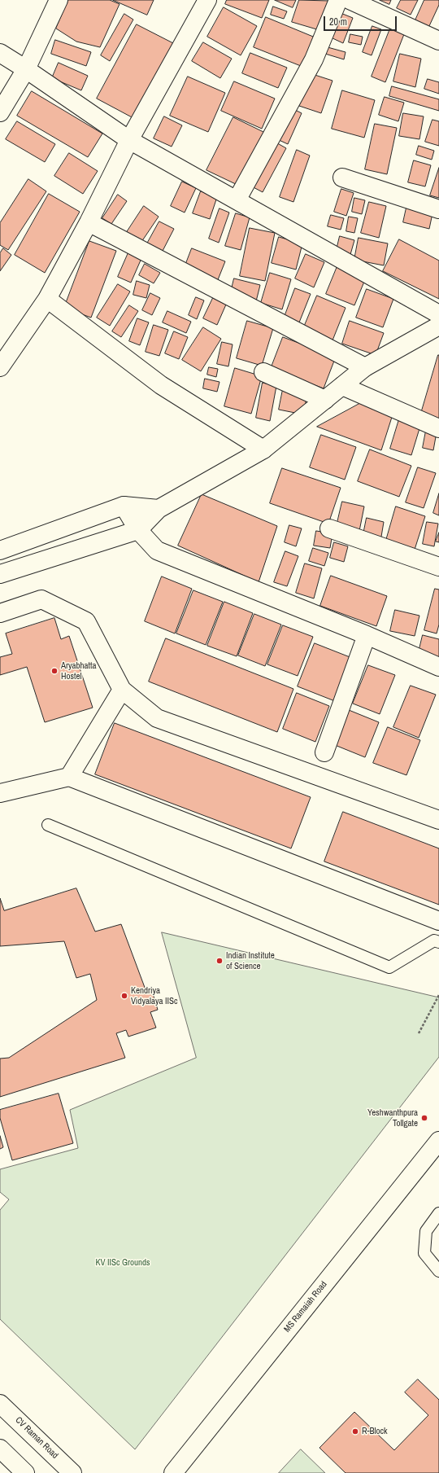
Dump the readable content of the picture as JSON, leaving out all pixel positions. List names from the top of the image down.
{
  "streets": {
    "main road": ["MS Ramaiah Road", "CV Raman Road"]
  },
  "parks": ["KV IISc Grounds"],
  "places": [
    "Aryabhatta Hostel",
    "Indian Institute of Science",
    "Kendriya Vidyalaya IISc",
    "Yeshwanthpura Tollgate",
    "R-Block"
  ],
  "scale_bar": "20 m"
}
